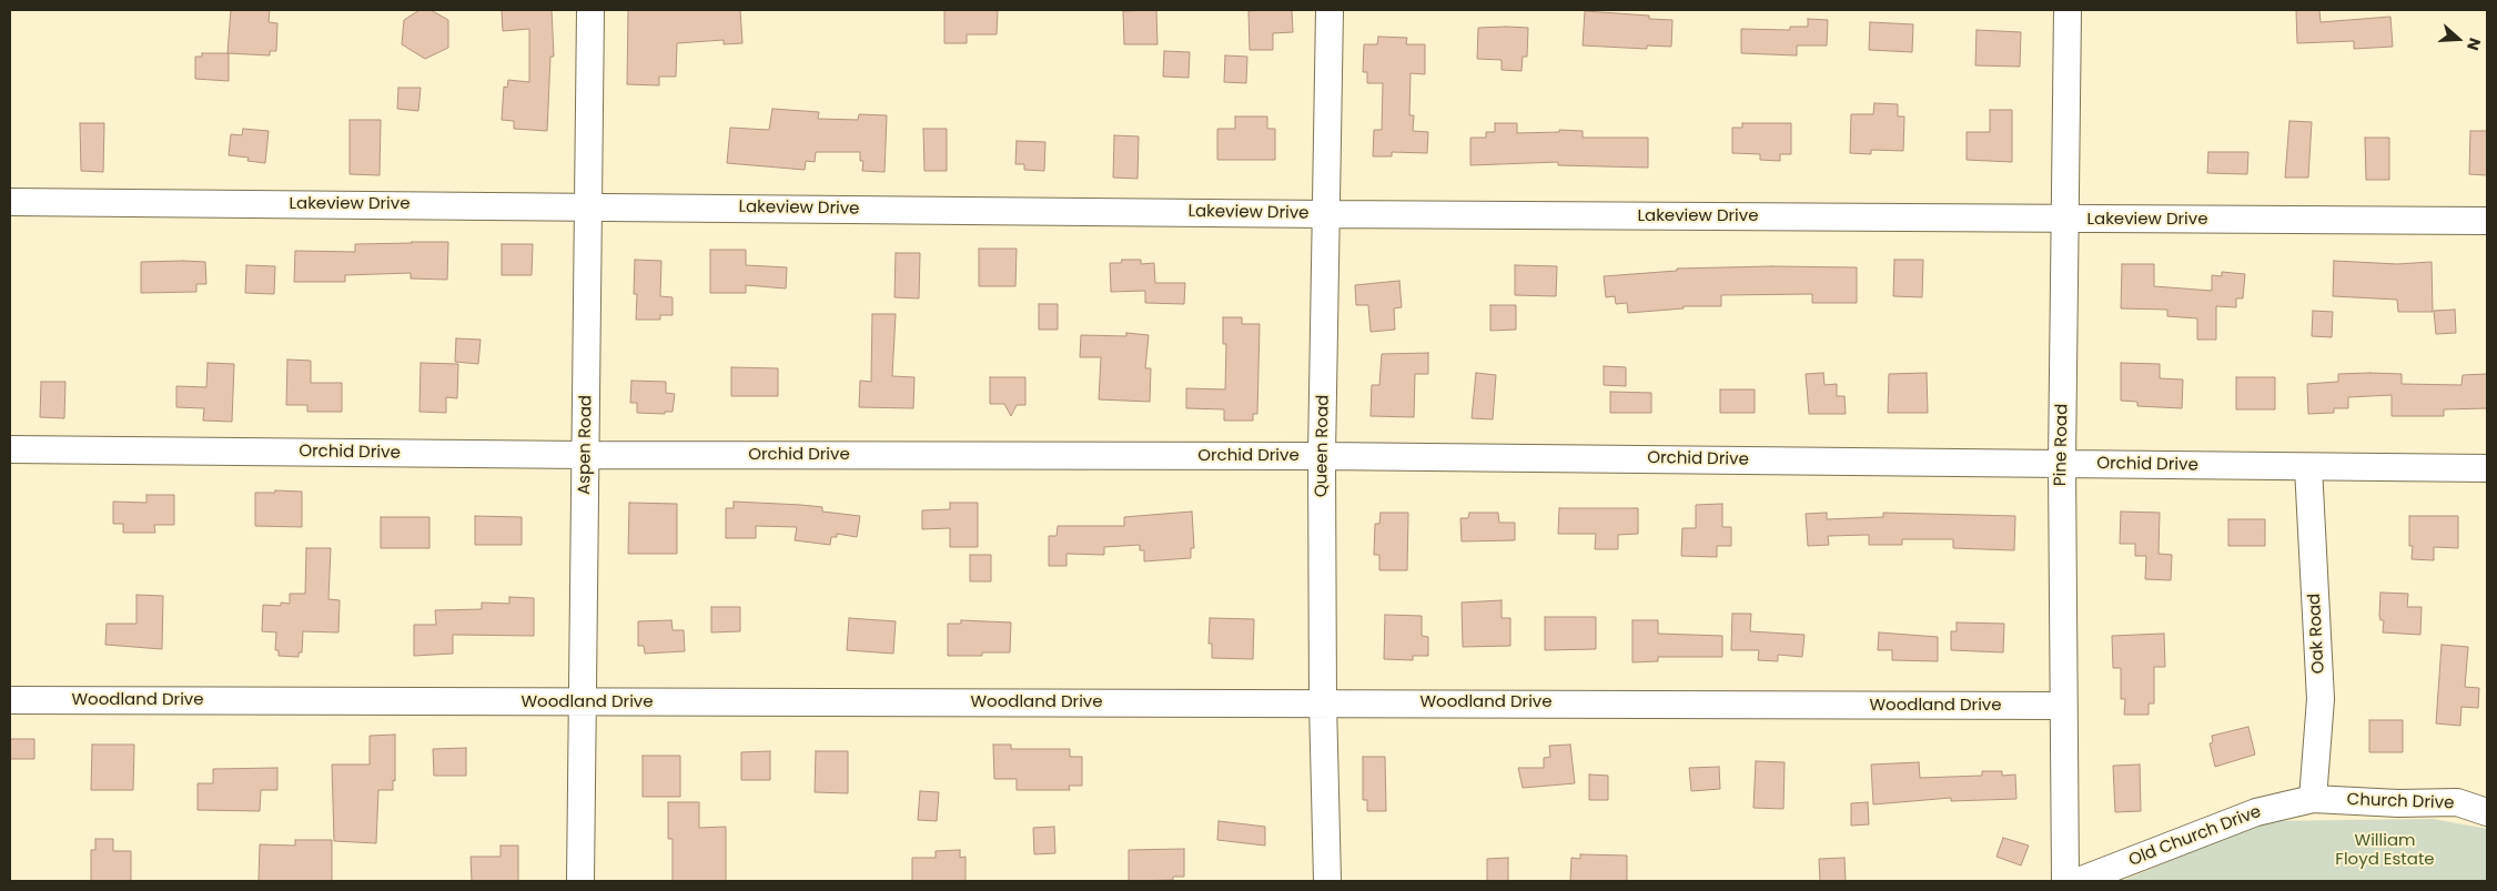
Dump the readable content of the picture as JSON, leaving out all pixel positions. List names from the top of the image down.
{
  "streets": {
    "street": [
      "Lakeview Drive",
      "Aspen Road",
      "Pine Road",
      "Queen Road",
      "Orchid Drive",
      "Oak Road",
      "Woodland Drive",
      "Church Drive",
      "Old Church Drive"
    ]
  },
  "crossings": [
    ["Lakeview Drive", "Aspen Road"],
    ["Lakeview Drive", "Pine Road"],
    ["Lakeview Drive", "Queen Road"],
    ["Aspen Road", "Orchid Drive"],
    ["Aspen Road", "Woodland Drive"],
    ["Pine Road", "Orchid Drive"],
    ["Pine Road", "Woodland Drive"],
    ["Queen Road", "Orchid Drive"],
    ["Queen Road", "Woodland Drive"],
    ["Orchid Drive", "Oak Road"],
    ["Oak Road", "Church Drive"],
    ["Oak Road", "Old Church Drive"],
    ["Church Drive", "Old Church Drive"]
  ],
  "parks": ["William Floyd Estate"],
  "north": "right"
}
